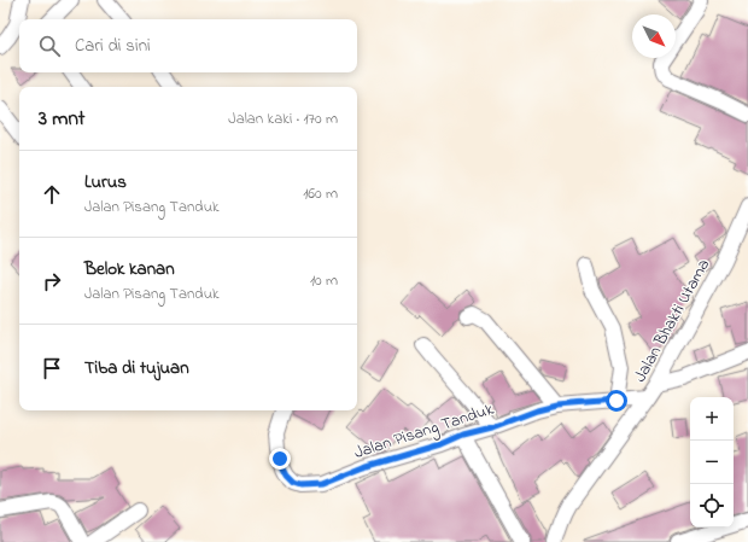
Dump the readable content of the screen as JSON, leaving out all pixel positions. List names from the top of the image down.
{
  "streets": {
    "street": ["Jalan Bhakti Utama", "Jalan Pisang Tanduk"]
  },
  "crossings": [
    ["Jalan Bhakti Utama", "Jalan Pisang Tanduk"]
  ],
  "north": "bottom right",
  "page": {
    "search": "Cari di sini",
    "heading": ["3 mnt", "Jalan kaki · 170 m"],
    "list": [
      ["Lurus", "Jalan Pisang Tanduk", "160 m"],
      ["Belok kanan", "Jalan Pisang Tanduk", "10 m"],
      "Tiba di tujuan"
    ],
    "map_buttons": ["+", "−"]
  }
}
